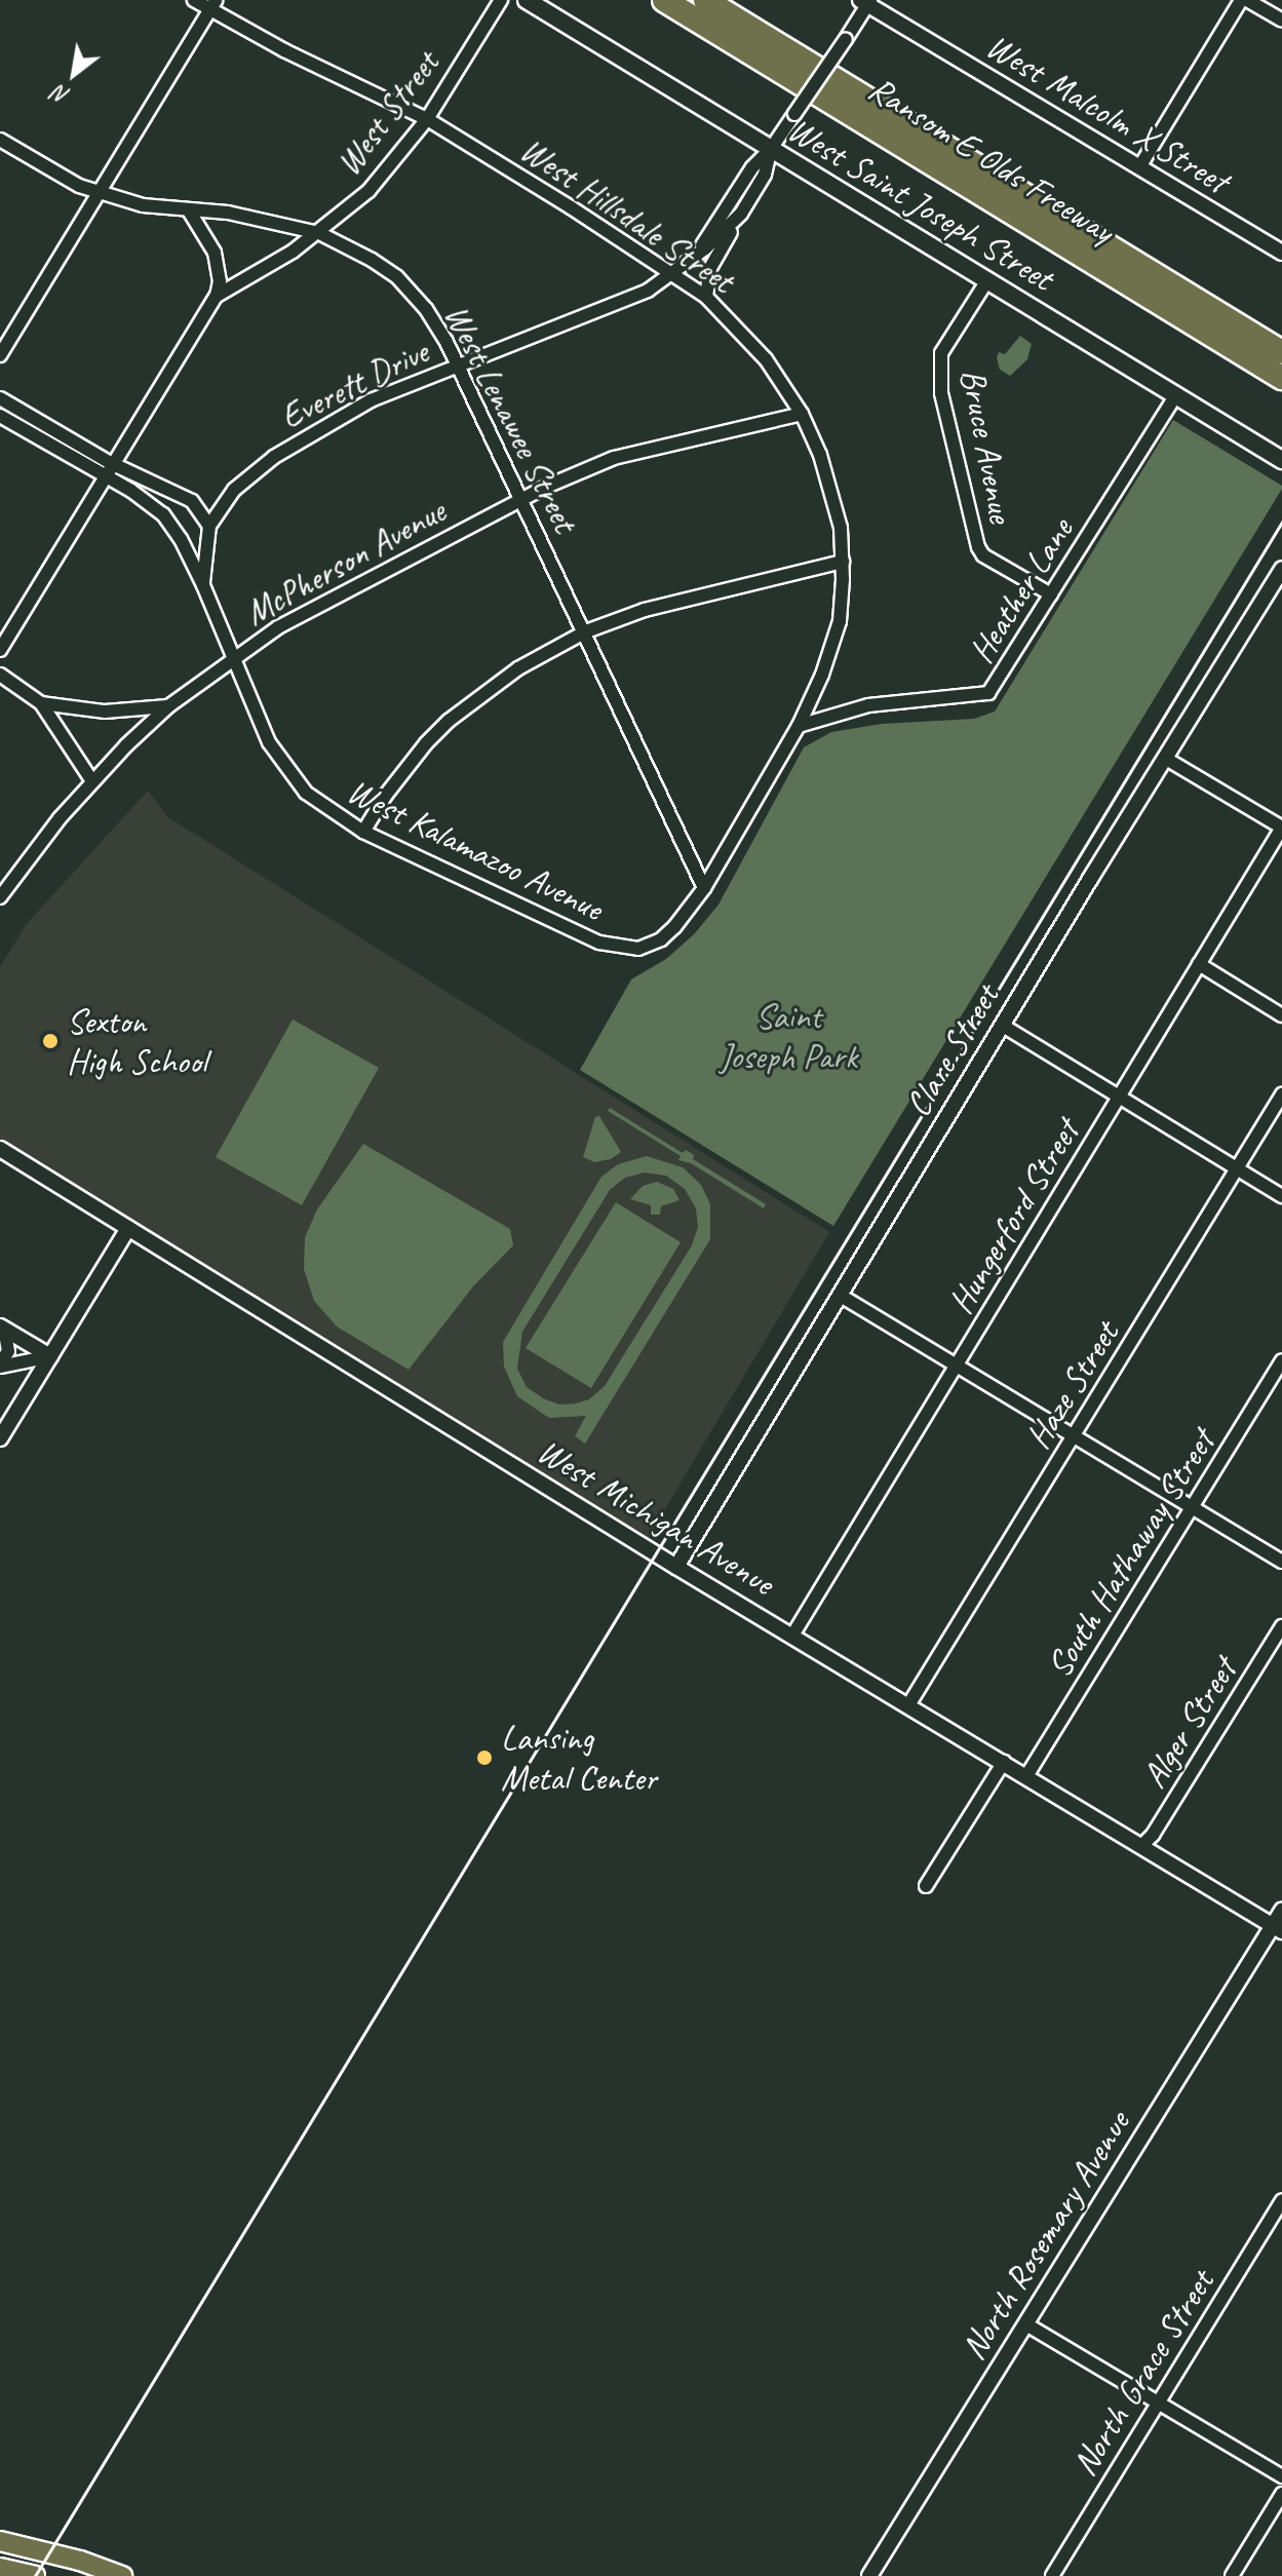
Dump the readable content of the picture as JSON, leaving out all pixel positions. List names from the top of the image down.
{
  "streets": {
    "highway": ["Ransom E Olds Freeway"],
    "main road": ["West Saint Joseph Street"],
    "street": [
      "West Street",
      "West Malcolm X Street",
      "West Hillsdale Street",
      "Everett Drive",
      "West Lenawee Street",
      "Bruce Avenue",
      "McPherson Avenue",
      "Heather Lane",
      "West Kalamazoo Avenue",
      "Clare Street",
      "Hungerford Street",
      "Haze Street",
      "West Michigan Avenue",
      "South Hathaway Street",
      "Alger Street",
      "North Rosemary Avenue",
      "North Grace Street"
    ]
  },
  "crossings": [
    ["West Street", "West Hillsdale Street"],
    ["West Street", "West Lenawee Street"],
    ["West Street", "West Kalamazoo Avenue"],
    ["West Malcolm X Street", "Everett Drive"],
    ["West Saint Joseph Street", "Everett Drive"],
    ["West Saint Joseph Street", "Bruce Avenue"],
    ["West Saint Joseph Street", "Heather Lane"],
    ["West Hillsdale Street", "Everett Drive"],
    ["West Hillsdale Street", "West Lenawee Street"],
    ["West Hillsdale Street", "McPherson Avenue"],
    ["West Hillsdale Street", "Heather Lane"],
    ["West Hillsdale Street", "West Kalamazoo Avenue"],
    ["Everett Drive", "West Lenawee Street"],
    ["Everett Drive", "West Kalamazoo Avenue"],
    ["West Lenawee Street", "McPherson Avenue"],
    ["West Lenawee Street", "West Kalamazoo Avenue"],
    ["Bruce Avenue", "Heather Lane"],
    ["McPherson Avenue", "West Kalamazoo Avenue"],
    ["Clare Street", "West Michigan Avenue"],
    ["Hungerford Street", "West Michigan Avenue"],
    ["Haze Street", "West Michigan Avenue"],
    ["West Michigan Avenue", "South Hathaway Street"],
    ["West Michigan Avenue", "Alger Street"],
    ["West Michigan Avenue", "North Rosemary Avenue"]
  ],
  "parks": ["Saint Joseph Park"],
  "places": ["Sexton High School", "Lansing Metal Center"],
  "north": "bottom left"
}
